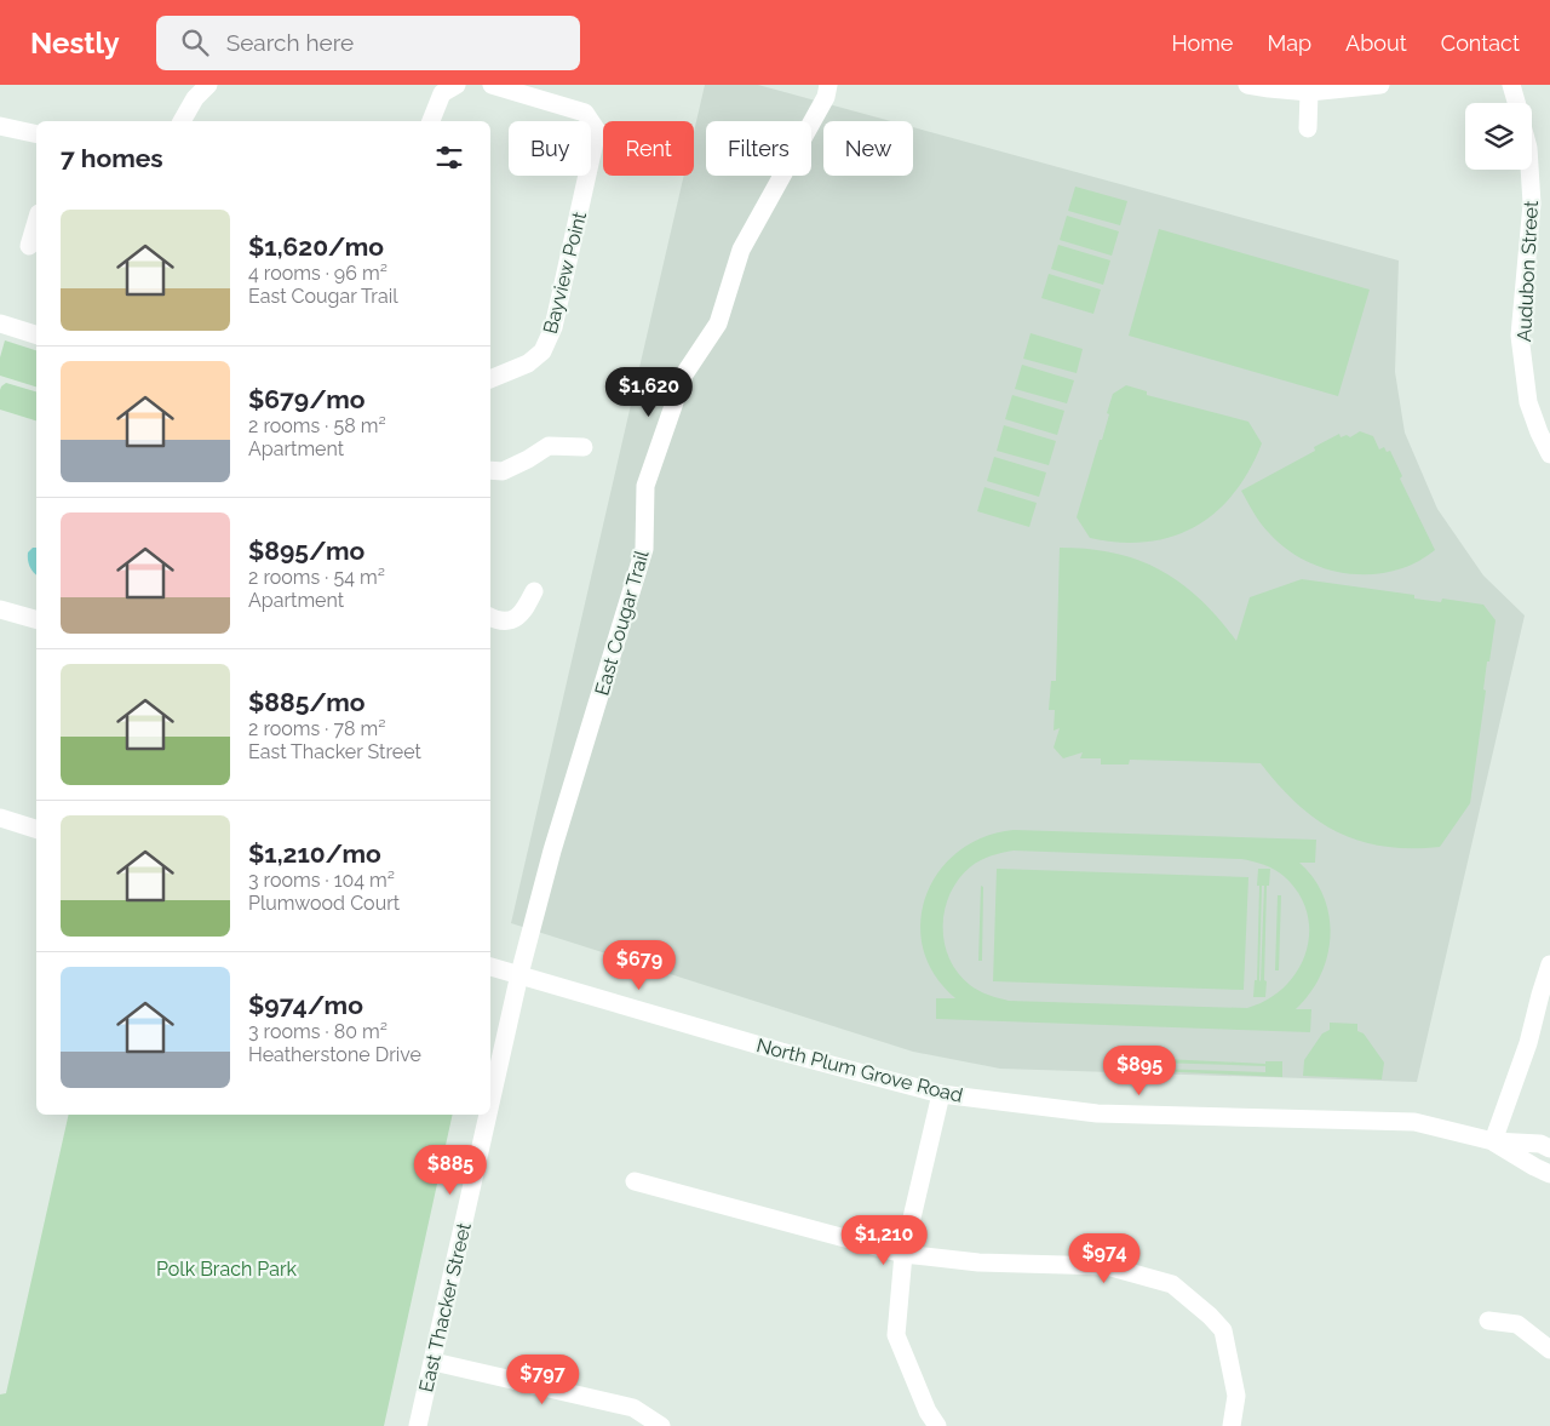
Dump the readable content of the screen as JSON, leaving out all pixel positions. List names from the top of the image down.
{
  "streets": {
    "street": [
      "Audubon Street",
      "Bayview Point",
      "East Cougar Trail",
      "North Plum Grove Road",
      "East Thacker Street"
    ]
  },
  "crossings": [
    ["East Cougar Trail", "North Plum Grove Road"],
    ["East Cougar Trail", "East Thacker Street"],
    ["North Plum Grove Road", "East Thacker Street"]
  ],
  "parks": ["Polk Brach Park"],
  "page": {
    "header": "Nestly",
    "search": "Search here",
    "nav": [
      "Home",
      "Map",
      "About",
      "Contact"
    ],
    "chip": [
      "Buy",
      "Rent",
      "Filters",
      "New"
    ],
    "heading": "7 homes",
    "list": [
      {
        "name": "$1,620/mo",
        "note": "4 rooms · 96 m² · East Cougar Trail"
      },
      {
        "name": "$679/mo",
        "note": "2 rooms · 58 m² · Apartment"
      },
      {
        "name": "$895/mo",
        "note": "2 rooms · 54 m² · Apartment"
      },
      {
        "name": "$885/mo",
        "note": "2 rooms · 78 m² · East Thacker Street"
      },
      {
        "name": "$1,210/mo",
        "note": "3 rooms · 104 m² · Plumwood Court"
      },
      {
        "name": "$974/mo",
        "note": "3 rooms · 80 m² · Heatherstone Drive"
      }
    ],
    "price": [
      "$1,620",
      "$679",
      "$895",
      "$885",
      "$1,210",
      "$974",
      "$797"
    ]
  }
}
